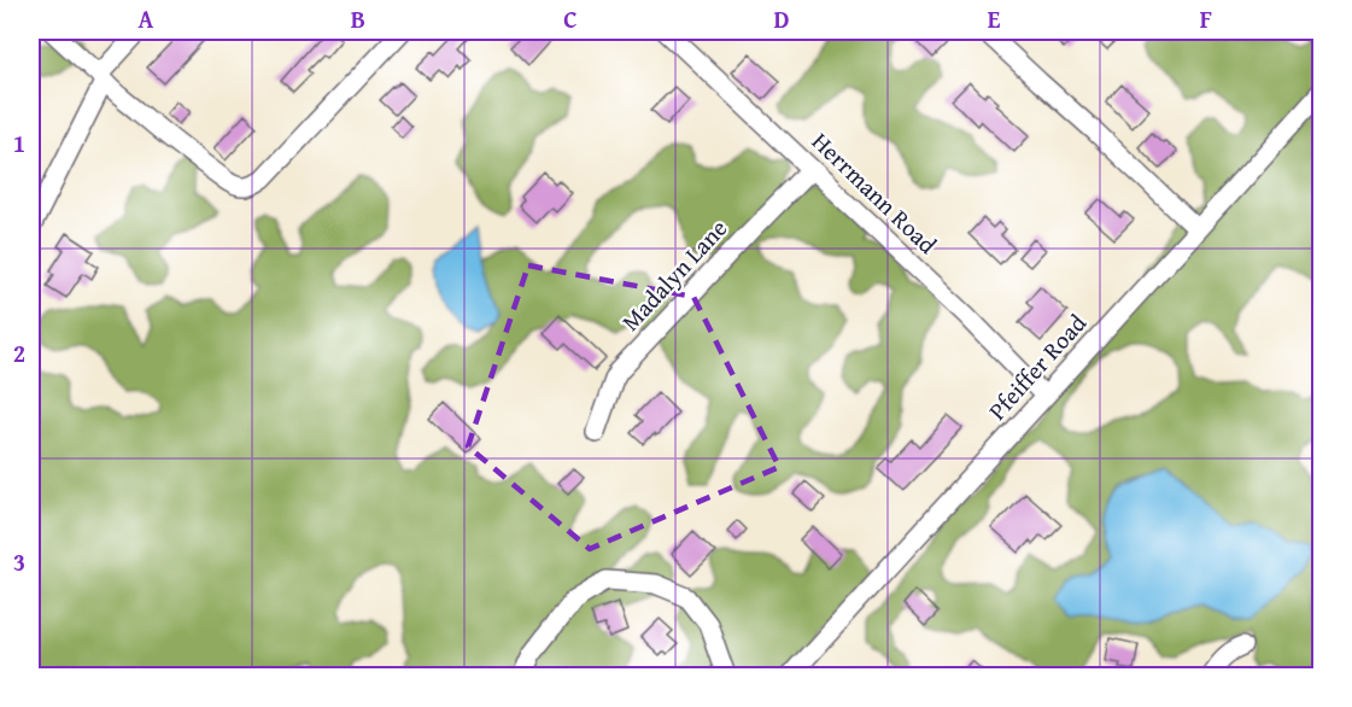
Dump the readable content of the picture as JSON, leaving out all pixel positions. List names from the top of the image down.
{
  "streets": {
    "street": ["Herrmann Road", "Madalyn Lane", "Pfeiffer Road"]
  },
  "crossings": [
    ["Herrmann Road", "Madalyn Lane"],
    ["Herrmann Road", "Pfeiffer Road"]
  ],
  "grid": {
    "columns": [
      "A",
      "B",
      "C",
      "D",
      "E",
      "F"
    ],
    "rows": ["1", "2", "3"]
  }
}
